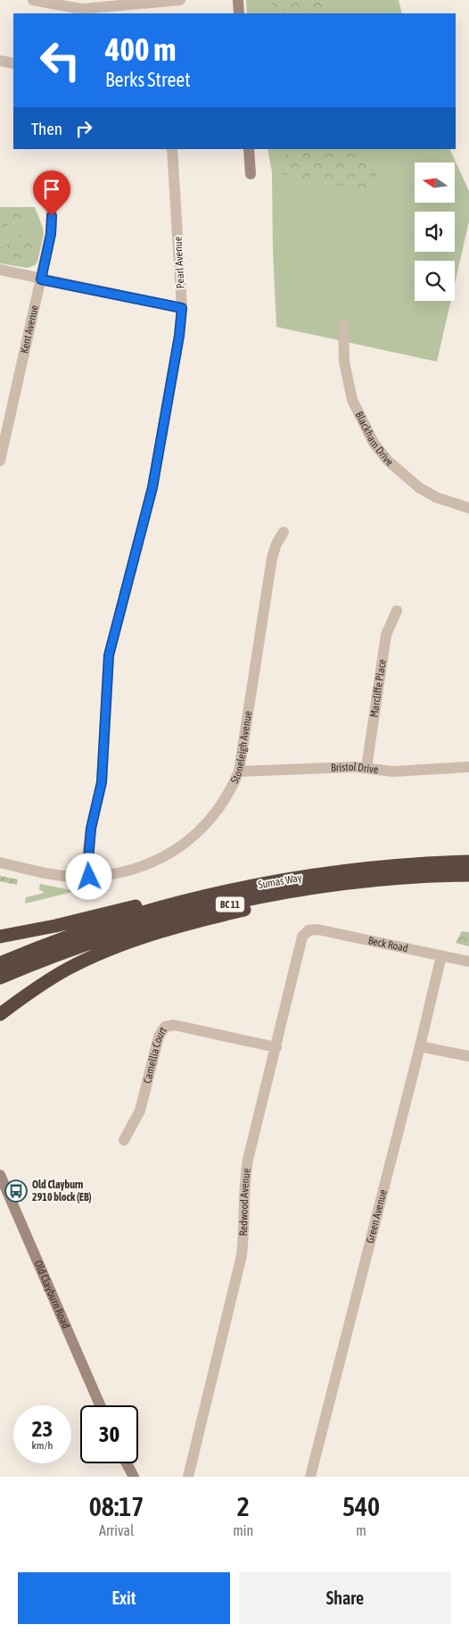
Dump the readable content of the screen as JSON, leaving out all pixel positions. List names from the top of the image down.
{
  "streets": {
    "highway": ["Sumas Way", "BC 11"],
    "main road": ["Old Clayburn Road"],
    "street": [
      "Pearl Avenue",
      "Kent Avenue",
      "Blackham Drive",
      "Marcliffe Place",
      "Stoneleigh Avenue",
      "Bristol Drive",
      "Beck Road",
      "Camellia Court",
      "Redwood Avenue",
      "Green Avenue"
    ]
  },
  "crossings": [
    ["Pearl Avenue", "Stoneleigh Avenue"],
    ["Marcliffe Place", "Bristol Drive"],
    ["Stoneleigh Avenue", "Bristol Drive"],
    ["Beck Road", "Redwood Avenue"],
    ["Beck Road", "Green Avenue"],
    ["Camellia Court", "Redwood Avenue"]
  ],
  "places": {
    "bus stop": ["Old Clayburn 2910 block (EB)"]
  },
  "north": "left",
  "page": {
    "turn": ["400 m", "Berks Street"],
    "then": "Then",
    "speed": "23 km/h",
    "limit": "30",
    "eta": [
      "08:17",
      "Arrival",
      "2",
      "min",
      "540",
      "m"
    ],
    "buttons": ["Exit", "Share"]
  }
}
